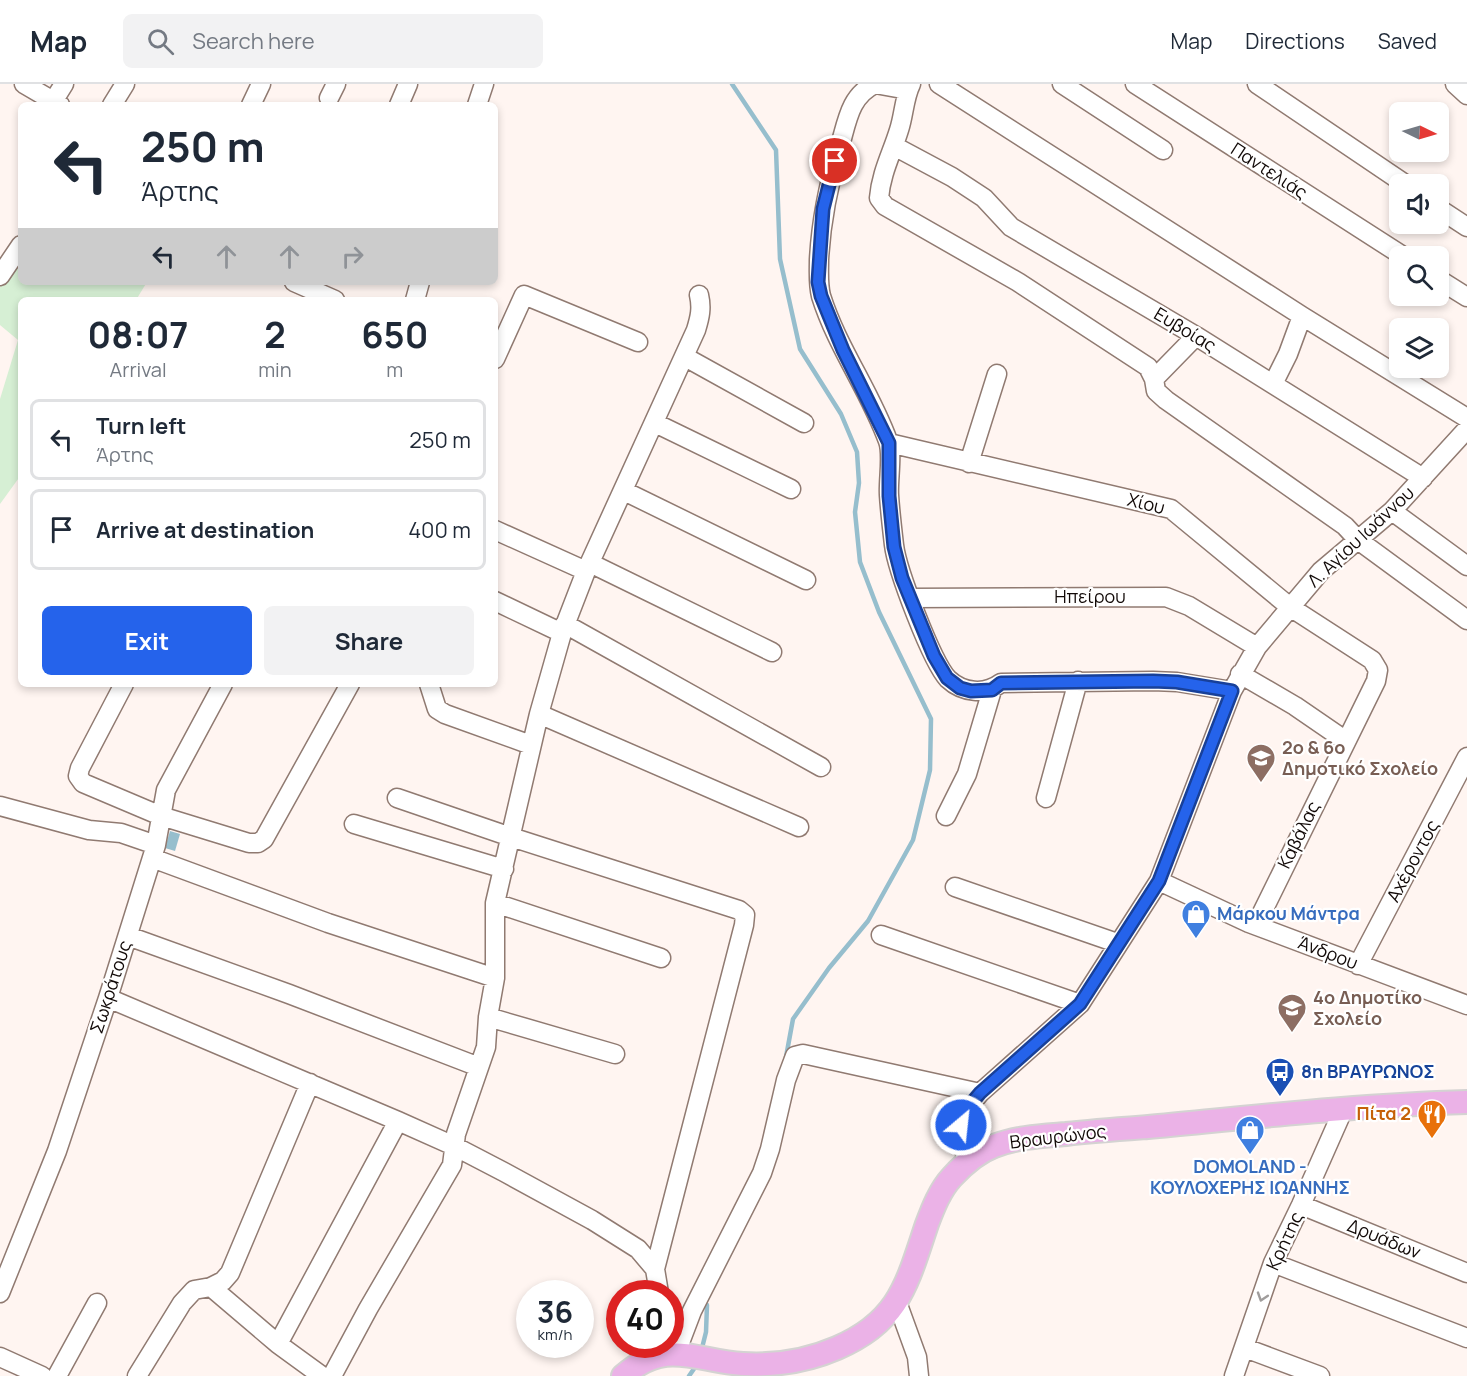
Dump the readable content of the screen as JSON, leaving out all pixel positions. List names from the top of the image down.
{
  "streets": {
    "main road": ["Βραυρώνος"],
    "street": [
      "Παντελιάς",
      "Ευβοίας",
      "Χίου",
      "Λ. Αγίου Ιωάννου",
      "Ηπείρου",
      "Καβάλας",
      "Αχέροντος",
      "Άνδρου",
      "Σωκράτους",
      "Δρυάδων",
      "Κρήτης"
    ]
  },
  "crossings": [
    ["Ευβοίας", "Λ. Αγίου Ιωάννου"],
    ["Χίου", "Λ. Αγίου Ιωάννου"],
    ["Χίου", "Καβάλας"],
    ["Λ. Αγίου Ιωάννου", "Ηπείρου"],
    ["Λ. Αγίου Ιωάννου", "Άνδρου"],
    ["Λ. Αγίου Ιωάννου", "Βραυρώνος"],
    ["Καβάλας", "Άνδρου"],
    ["Αχέροντος", "Άνδρου"],
    ["Βραυρώνος", "Κρήτης"],
    ["Δρυάδων", "Κρήτης"]
  ],
  "places": {
    "school or university": ["2ο & 6ο Δημοτικό Σχολείο", "4ο Δημοτίκο Σχολείο"],
    "shop": ["Μάρκου Μάντρα", "DOMOLAND - ΚΟΥΛΟΧΕΡΗΣ ΙΩΑΝΝΗΣ"],
    "bus stop": ["8η ΒΡΑΥΡΩΝΟΣ"],
    "restaurant": ["Πίτα 2"]
  },
  "north": "right",
  "page": {
    "header": "Map",
    "search": "Search here",
    "nav": ["Map", "Directions", "Saved"],
    "turn": ["250 m", "Άρτης"],
    "eta": [
      "08:07",
      "Arrival",
      "2",
      "min",
      "650",
      "m"
    ],
    "list": [
      {
        "name": "Turn left",
        "note": "Άρτης",
        "value": "250 m"
      },
      {
        "name": "Arrive at destination",
        "value": "400 m"
      }
    ],
    "buttons": ["Exit", "Share"],
    "speed": "36 km/h",
    "limit": "40"
  }
}
